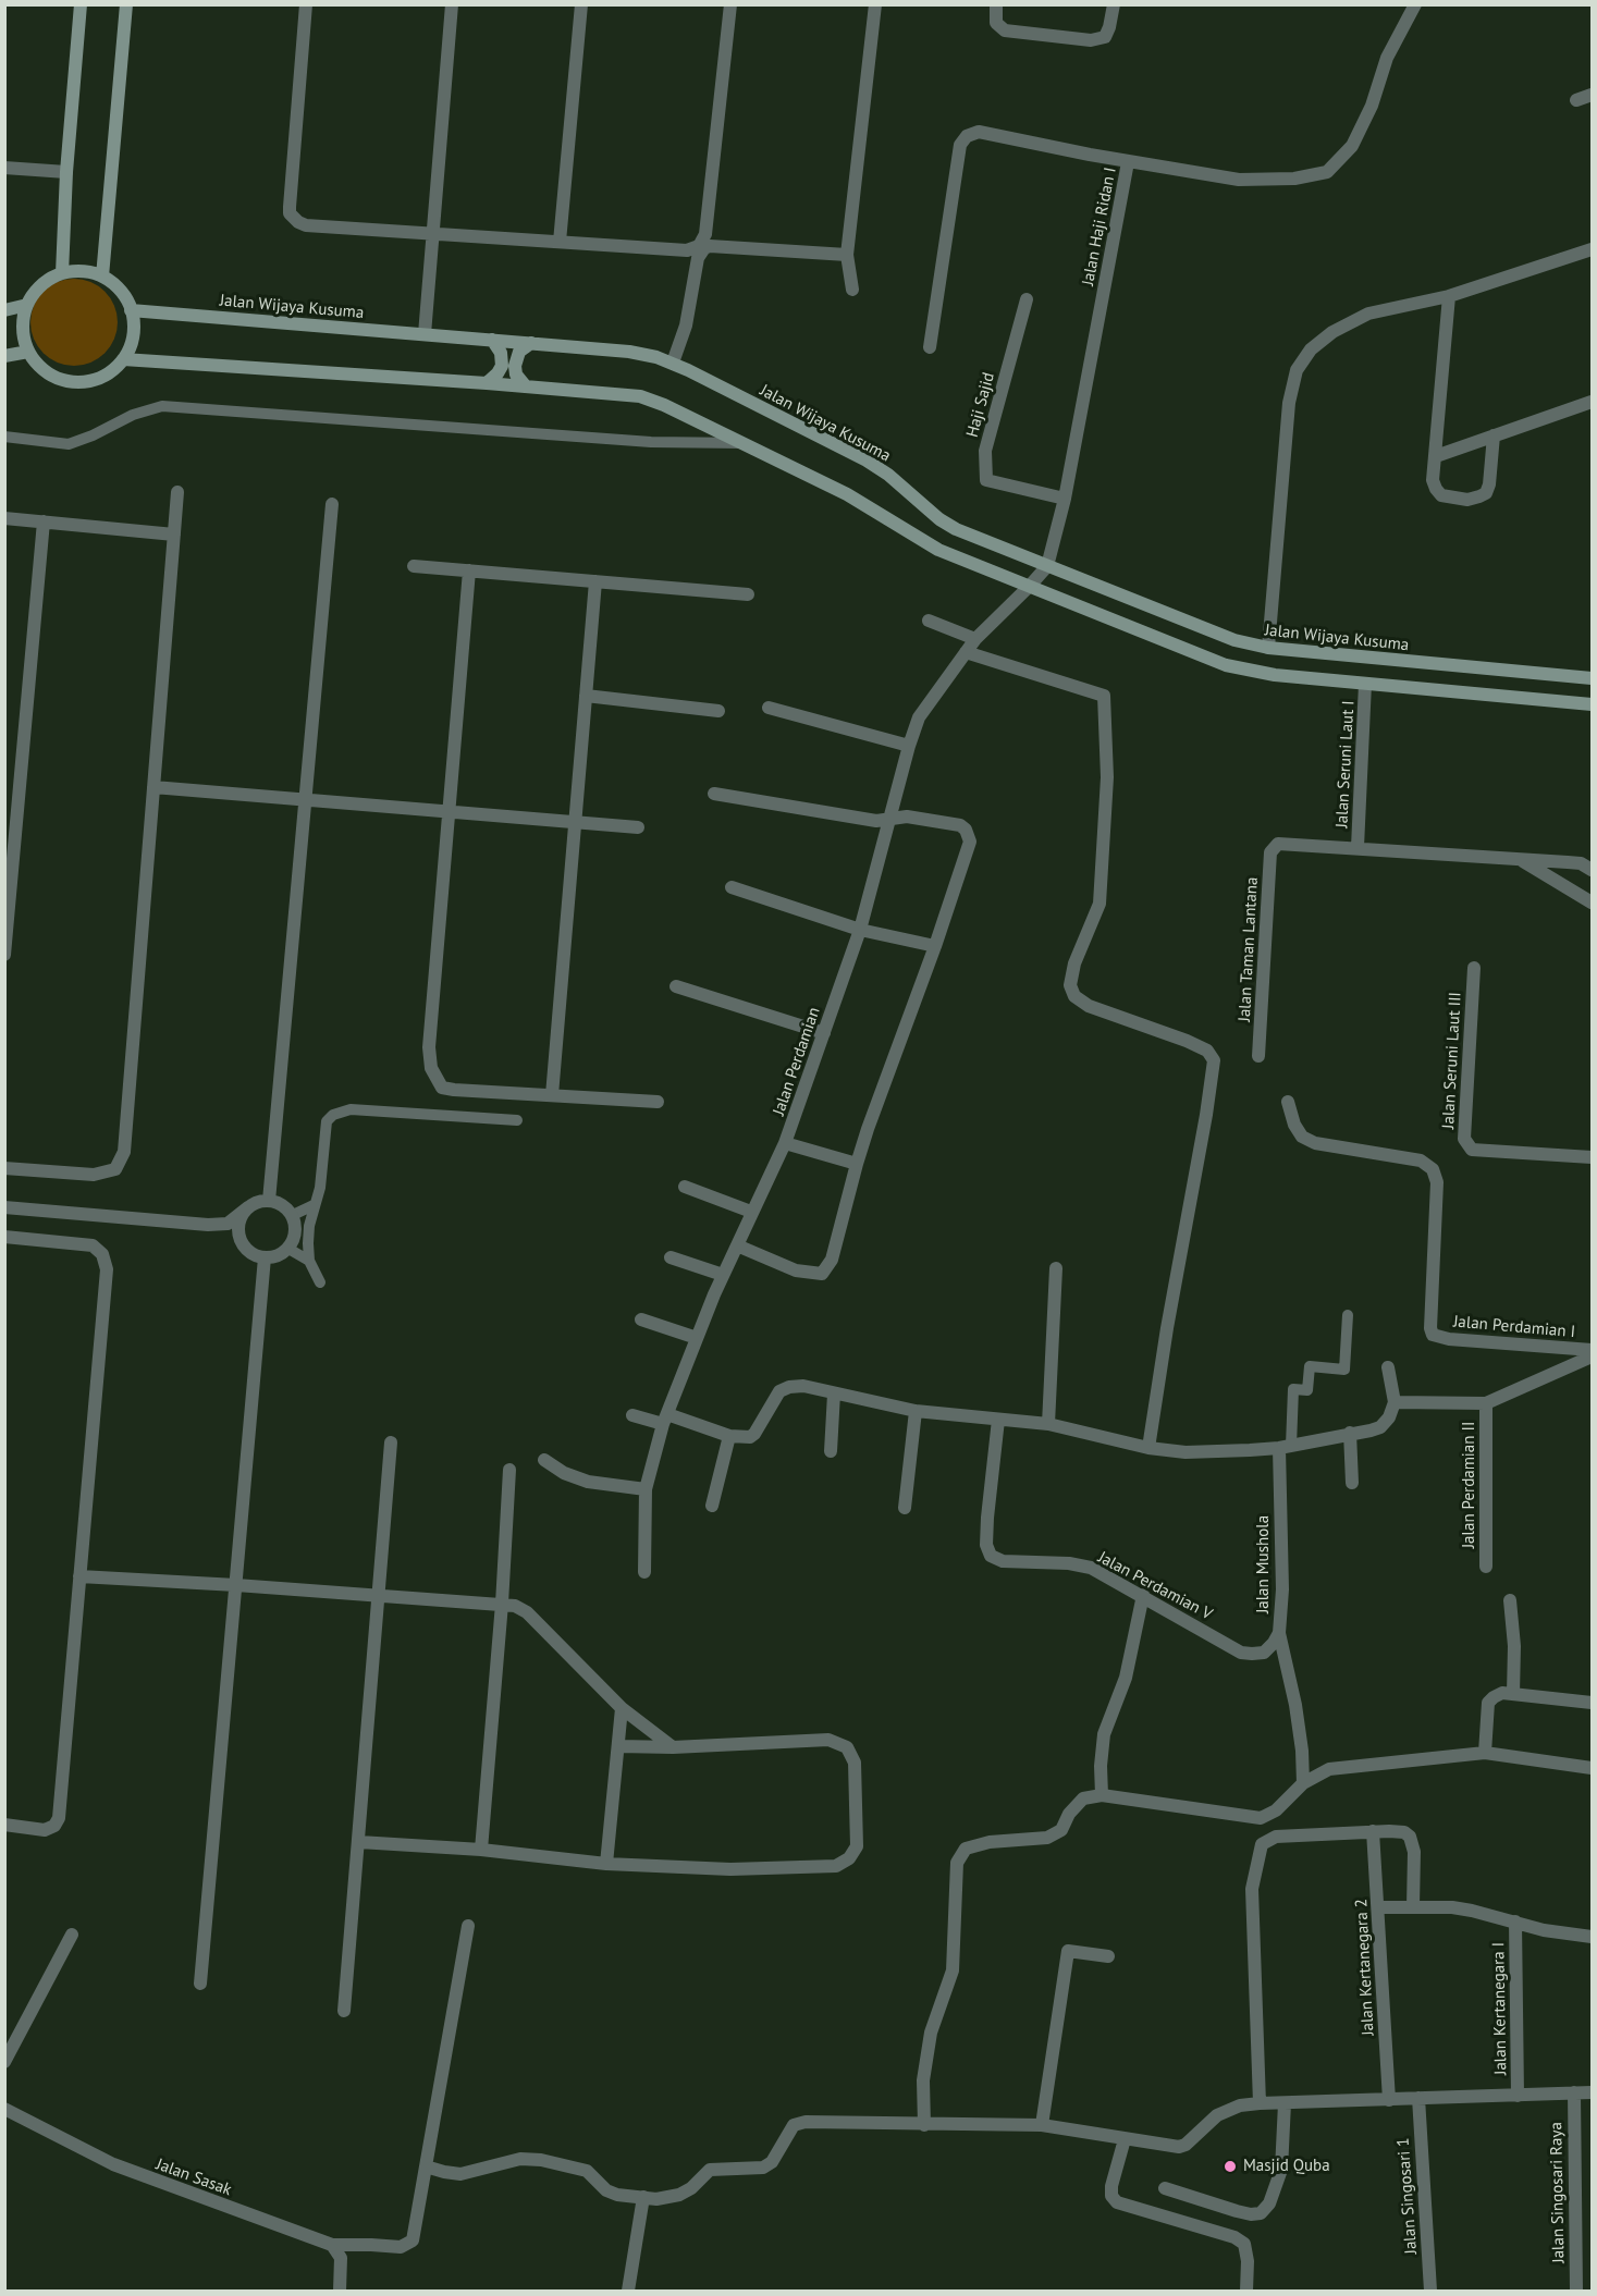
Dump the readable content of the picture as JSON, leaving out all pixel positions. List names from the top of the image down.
{
  "streets": {
    "street": [
      "Jalan Haji Ridan I",
      "Jalan Wijaya Kusuma",
      "Haji Sajid",
      "Jalan Seruni Laut I",
      "Jalan Taman Lantana",
      "Jalan Seruni Laut III",
      "Jalan Perdamian",
      "Jalan Perdamian I",
      "Jalan Perdamian II",
      "Jalan Mushola",
      "Jalan Perdamian V",
      "Jalan Kertanegara 2",
      "Jalan Kertanegara I",
      "Jalan Sasak",
      "Jalan Singosari Raya",
      "Jalan Singosari 1"
    ]
  },
  "crossings": [
    ["Jalan Haji Ridan I", "Jalan Wijaya Kusuma"],
    ["Jalan Haji Ridan I", "Haji Sajid"],
    ["Jalan Haji Ridan I", "Jalan Perdamian"],
    ["Jalan Wijaya Kusuma", "Jalan Perdamian"],
    ["Jalan Seruni Laut I", "Jalan Taman Lantana"],
    ["Jalan Mushola", "Jalan Perdamian V"]
  ],
  "places": ["Masjid Quba"]
}
